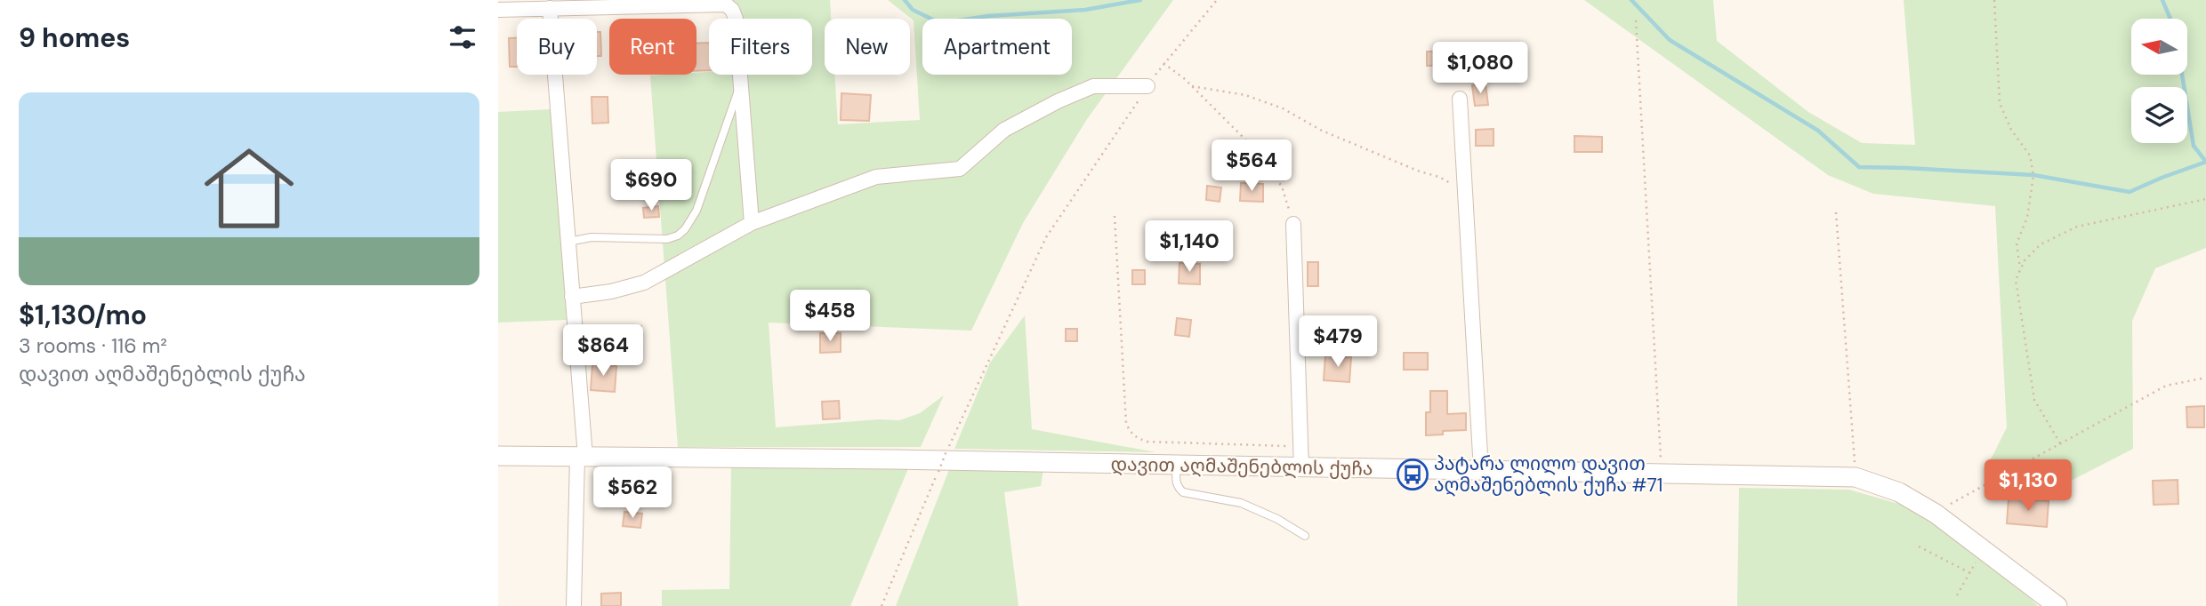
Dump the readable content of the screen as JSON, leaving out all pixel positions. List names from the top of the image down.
{
  "streets": {
    "street": ["დავით აღმაშენებლის ქუჩა"]
  },
  "places": {
    "bus stop": ["პატარა ლილო დავით აღმაშენებლის ქუჩა #71"]
  },
  "north": "left",
  "page": {
    "heading": "9 homes",
    "chip": [
      "Buy",
      "Rent",
      "Filters",
      "New",
      "Apartment"
    ],
    "price": [
      "$1,080",
      "$564",
      "$690",
      "$1,140",
      "$458",
      "$479",
      "$864",
      "$1,130",
      "$562"
    ],
    "list": [
      {
        "name": "$1,130/mo",
        "note": "3 rooms · 116 m² · დავით აღმაშენებლის ქუჩა"
      }
    ]
  }
}
